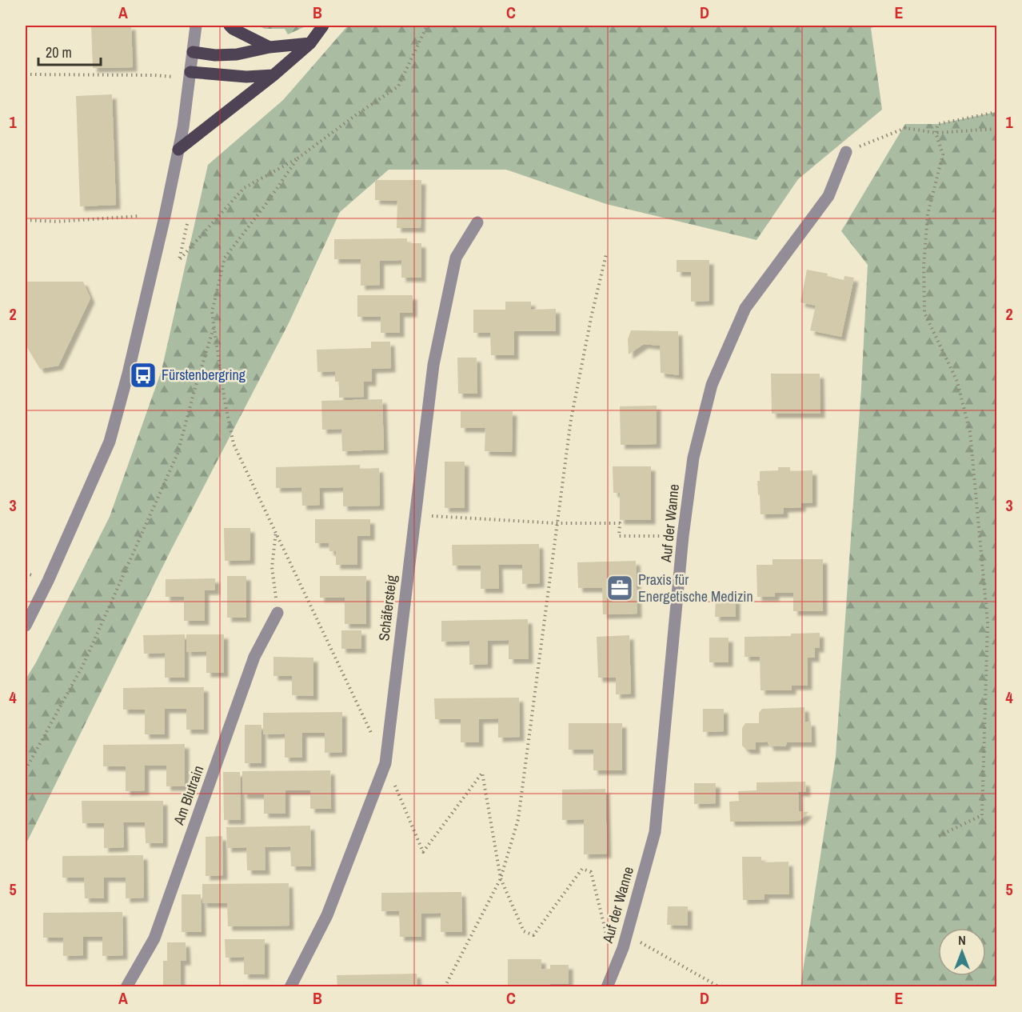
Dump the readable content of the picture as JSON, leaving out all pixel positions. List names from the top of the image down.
{
  "streets": {
    "street": ["Auf der Wanne", "Schäfersteig", "Am Blutrain"]
  },
  "places": {
    "bus stop": ["Fürstenbergring"],
    "office": ["Praxis für Energetische Medizin"]
  },
  "scale_bar": "20 m",
  "north": "top",
  "grid": {
    "columns": [
      "A",
      "B",
      "C",
      "D",
      "E"
    ],
    "rows": [
      "1",
      "2",
      "3",
      "4",
      "5"
    ]
  }
}
